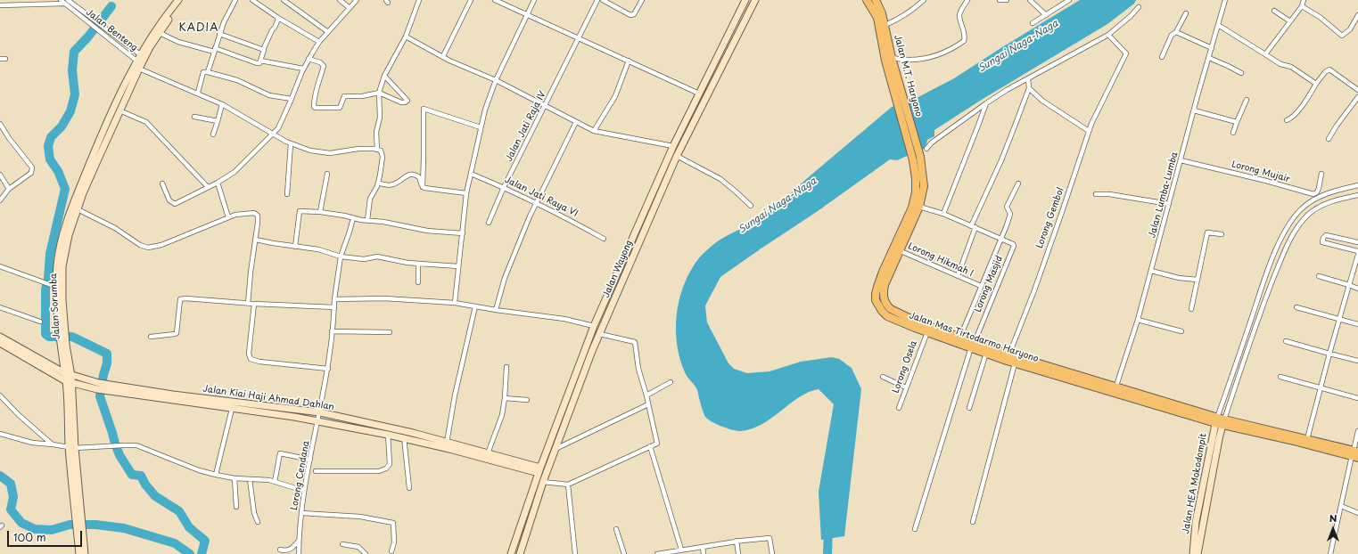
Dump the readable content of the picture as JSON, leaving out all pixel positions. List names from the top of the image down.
{
  "streets": {
    "highway": ["Jalan M.T. Haryono", "Jalan Mas Tirtodarmo Haryono"],
    "main road": [
      "Jalan Wayong",
      "Jalan Sorumba",
      "Jalan Kiai Haji Ahmad Dahlan",
      "Jalan HEA Mokodompit"
    ],
    "street": [
      "Jalan Benteng",
      "Jalan Jati Raja IV",
      "Lorong Mujair",
      "Jalan Lumba-Lumba",
      "Jalan Jati Raya VI",
      "Lorong Gembol",
      "Lorong Hikmah I",
      "Lorong Masjid",
      "Lorong Osela",
      "Lorong Cendana"
    ]
  },
  "crossings": [
    ["Jalan Benteng", "Jalan Sorumba"],
    ["Jalan M.T. Haryono", "Jalan Mas Tirtodarmo Haryono"],
    ["Jalan Jati Raja IV", "Jalan Jati Raya VI"],
    ["Lorong Mujair", "Jalan Lumba-Lumba"],
    ["Jalan Lumba-Lumba", "Jalan Mas Tirtodarmo Haryono"],
    ["Lorong Gembol", "Jalan Mas Tirtodarmo Haryono"],
    ["Lorong Hikmah I", "Jalan Mas Tirtodarmo Haryono"],
    ["Jalan Wayong", "Jalan Kiai Haji Ahmad Dahlan"],
    ["Lorong Masjid", "Jalan Mas Tirtodarmo Haryono"],
    ["Jalan Sorumba", "Jalan Kiai Haji Ahmad Dahlan"],
    ["Jalan Mas Tirtodarmo Haryono", "Lorong Osela"],
    ["Jalan Mas Tirtodarmo Haryono", "Jalan HEA Mokodompit"],
    ["Jalan Kiai Haji Ahmad Dahlan", "Lorong Cendana"]
  ],
  "districts": ["KADIA"],
  "water": ["Sungai Naga-Naga"],
  "scale_bar": "100 m",
  "north": "top"
}
